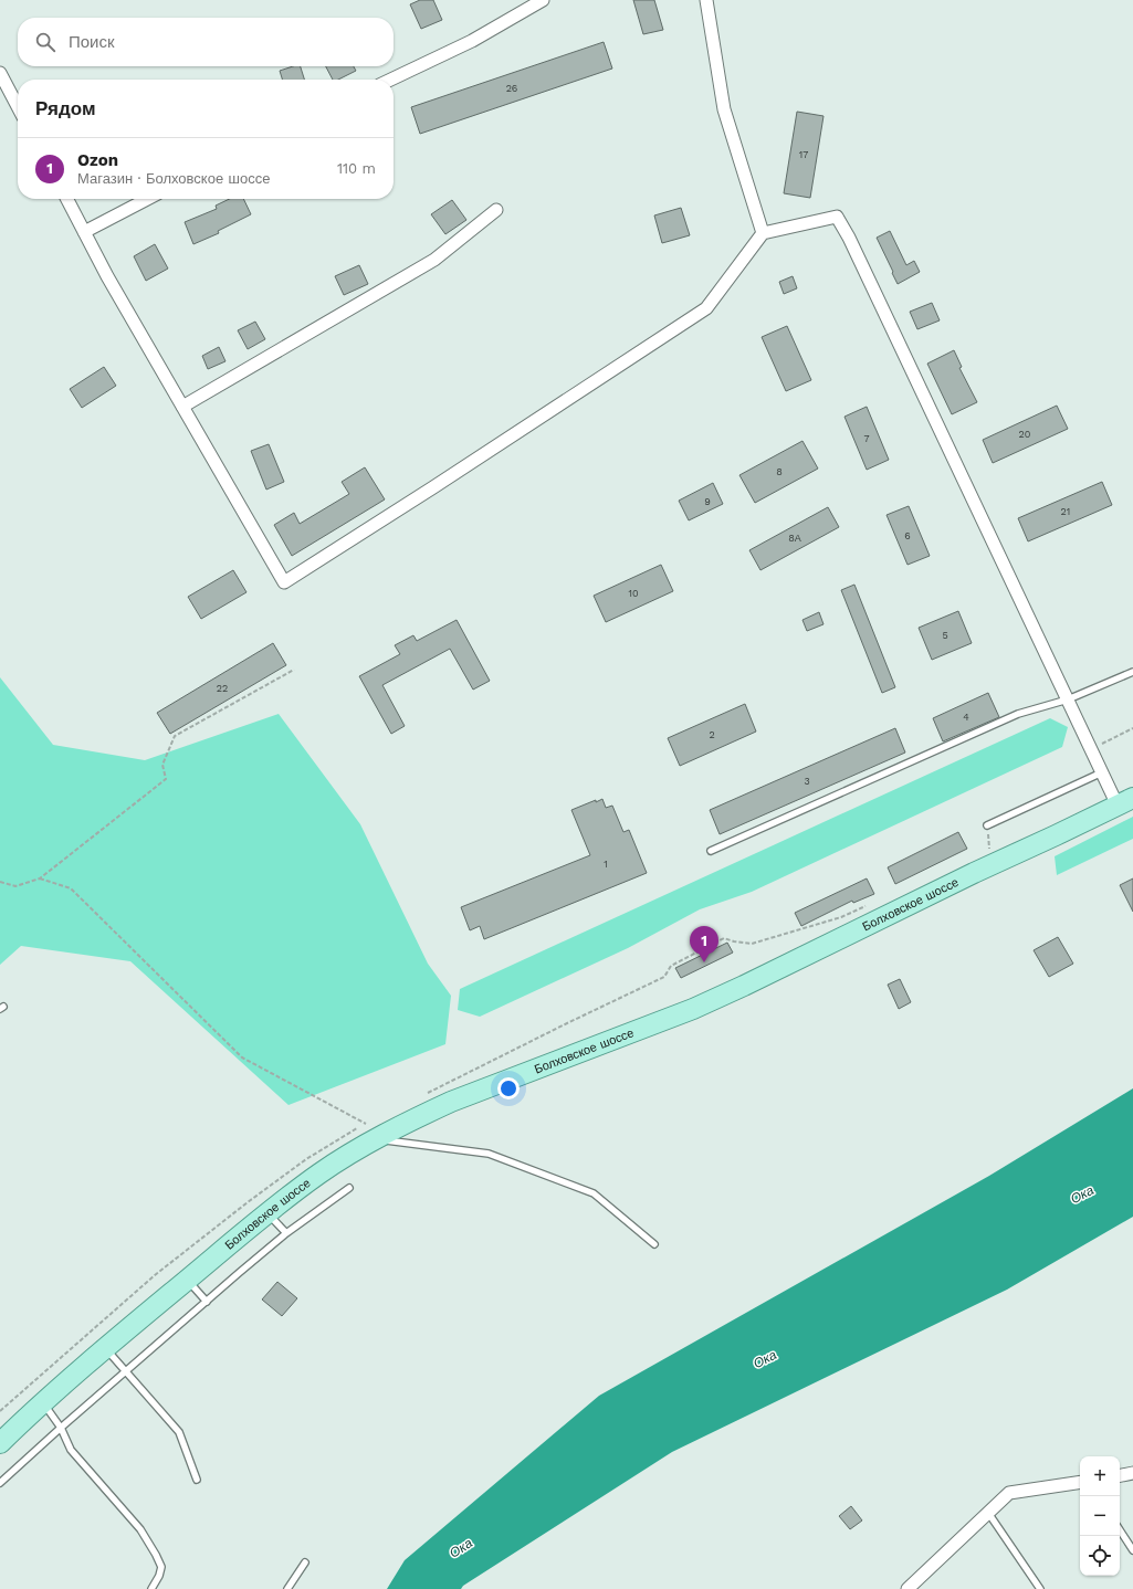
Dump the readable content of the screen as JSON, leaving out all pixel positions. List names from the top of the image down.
{
  "streets": {
    "main road": ["Болховское шоссе"]
  },
  "water": ["Ока"],
  "house_numbers": [
    "26",
    "17",
    "20",
    "7",
    "8",
    "9",
    "21",
    "6",
    "8А",
    "10",
    "5",
    "22",
    "4",
    "2",
    "3",
    "1"
  ],
  "page": {
    "search": "Поиск",
    "heading": "Рядом",
    "list": [
      {
        "mark": "1",
        "name": "Ozon",
        "note": "Магазин · Болховское шоссе",
        "value": "110 m"
      }
    ],
    "pins": "1",
    "map_buttons": ["+", "−"]
  }
}
